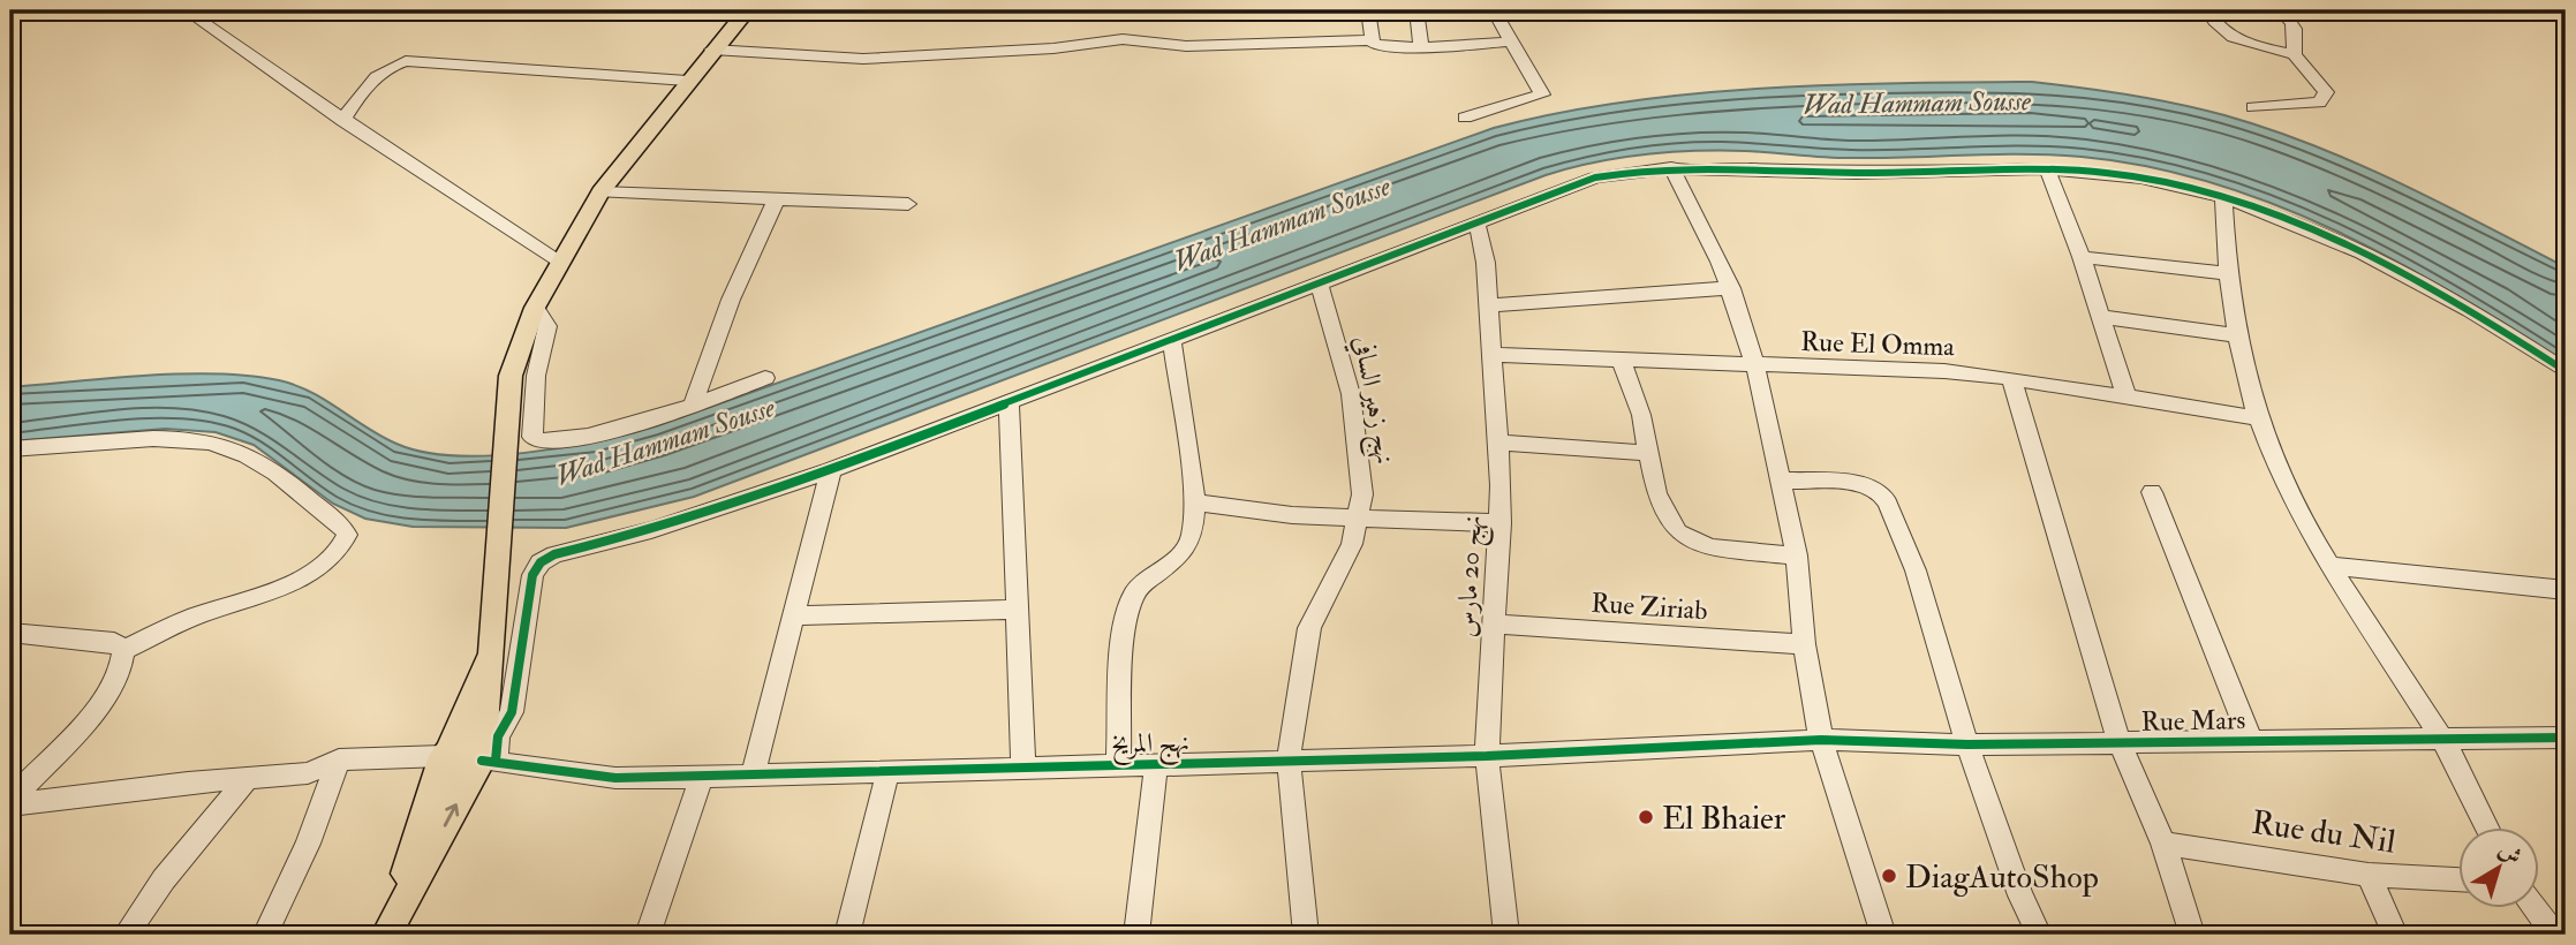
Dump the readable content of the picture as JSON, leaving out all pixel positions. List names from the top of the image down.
{
  "streets": {
    "street": [
      "Rue El Omma",
      "نهج زهير السافي",
      "نهج 20 مارس",
      "Rue Ziriab",
      "Rue Mars",
      "نهج المريخ",
      "Rue du Nil"
    ]
  },
  "crossings": [
    ["Rue El Omma", "نهج 20 مارس"],
    ["نهج زهير السافي", "نهج المريخ"],
    ["نهج 20 مارس", "Rue Ziriab"],
    ["نهج 20 مارس", "نهج المريخ"],
    ["Rue Mars", "نهج المريخ"]
  ],
  "water": ["Wad Hammam Sousse"],
  "places": ["El Bhaier", "DiagAutoShop"],
  "north": "top right"
}
